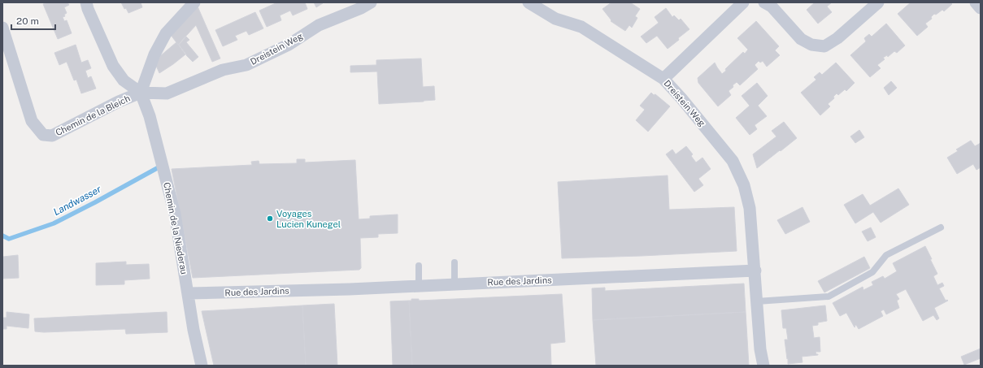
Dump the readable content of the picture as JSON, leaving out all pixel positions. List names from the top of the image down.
{
  "streets": {
    "street": [
      "Dreistein Weg",
      "Chemin de la Bleich",
      "Chemin de la Niederau",
      "Rue des Jardins"
    ]
  },
  "crossings": [
    ["Dreistein Weg", "Chemin de la Bleich"],
    ["Dreistein Weg", "Chemin de la Niederau"],
    ["Dreistein Weg", "Rue des Jardins"],
    ["Chemin de la Bleich", "Chemin de la Niederau"],
    ["Chemin de la Niederau", "Rue des Jardins"]
  ],
  "water": ["Landwasser"],
  "places": ["Voyages Lucien Kunegel"],
  "scale_bar": "20 m"
}
